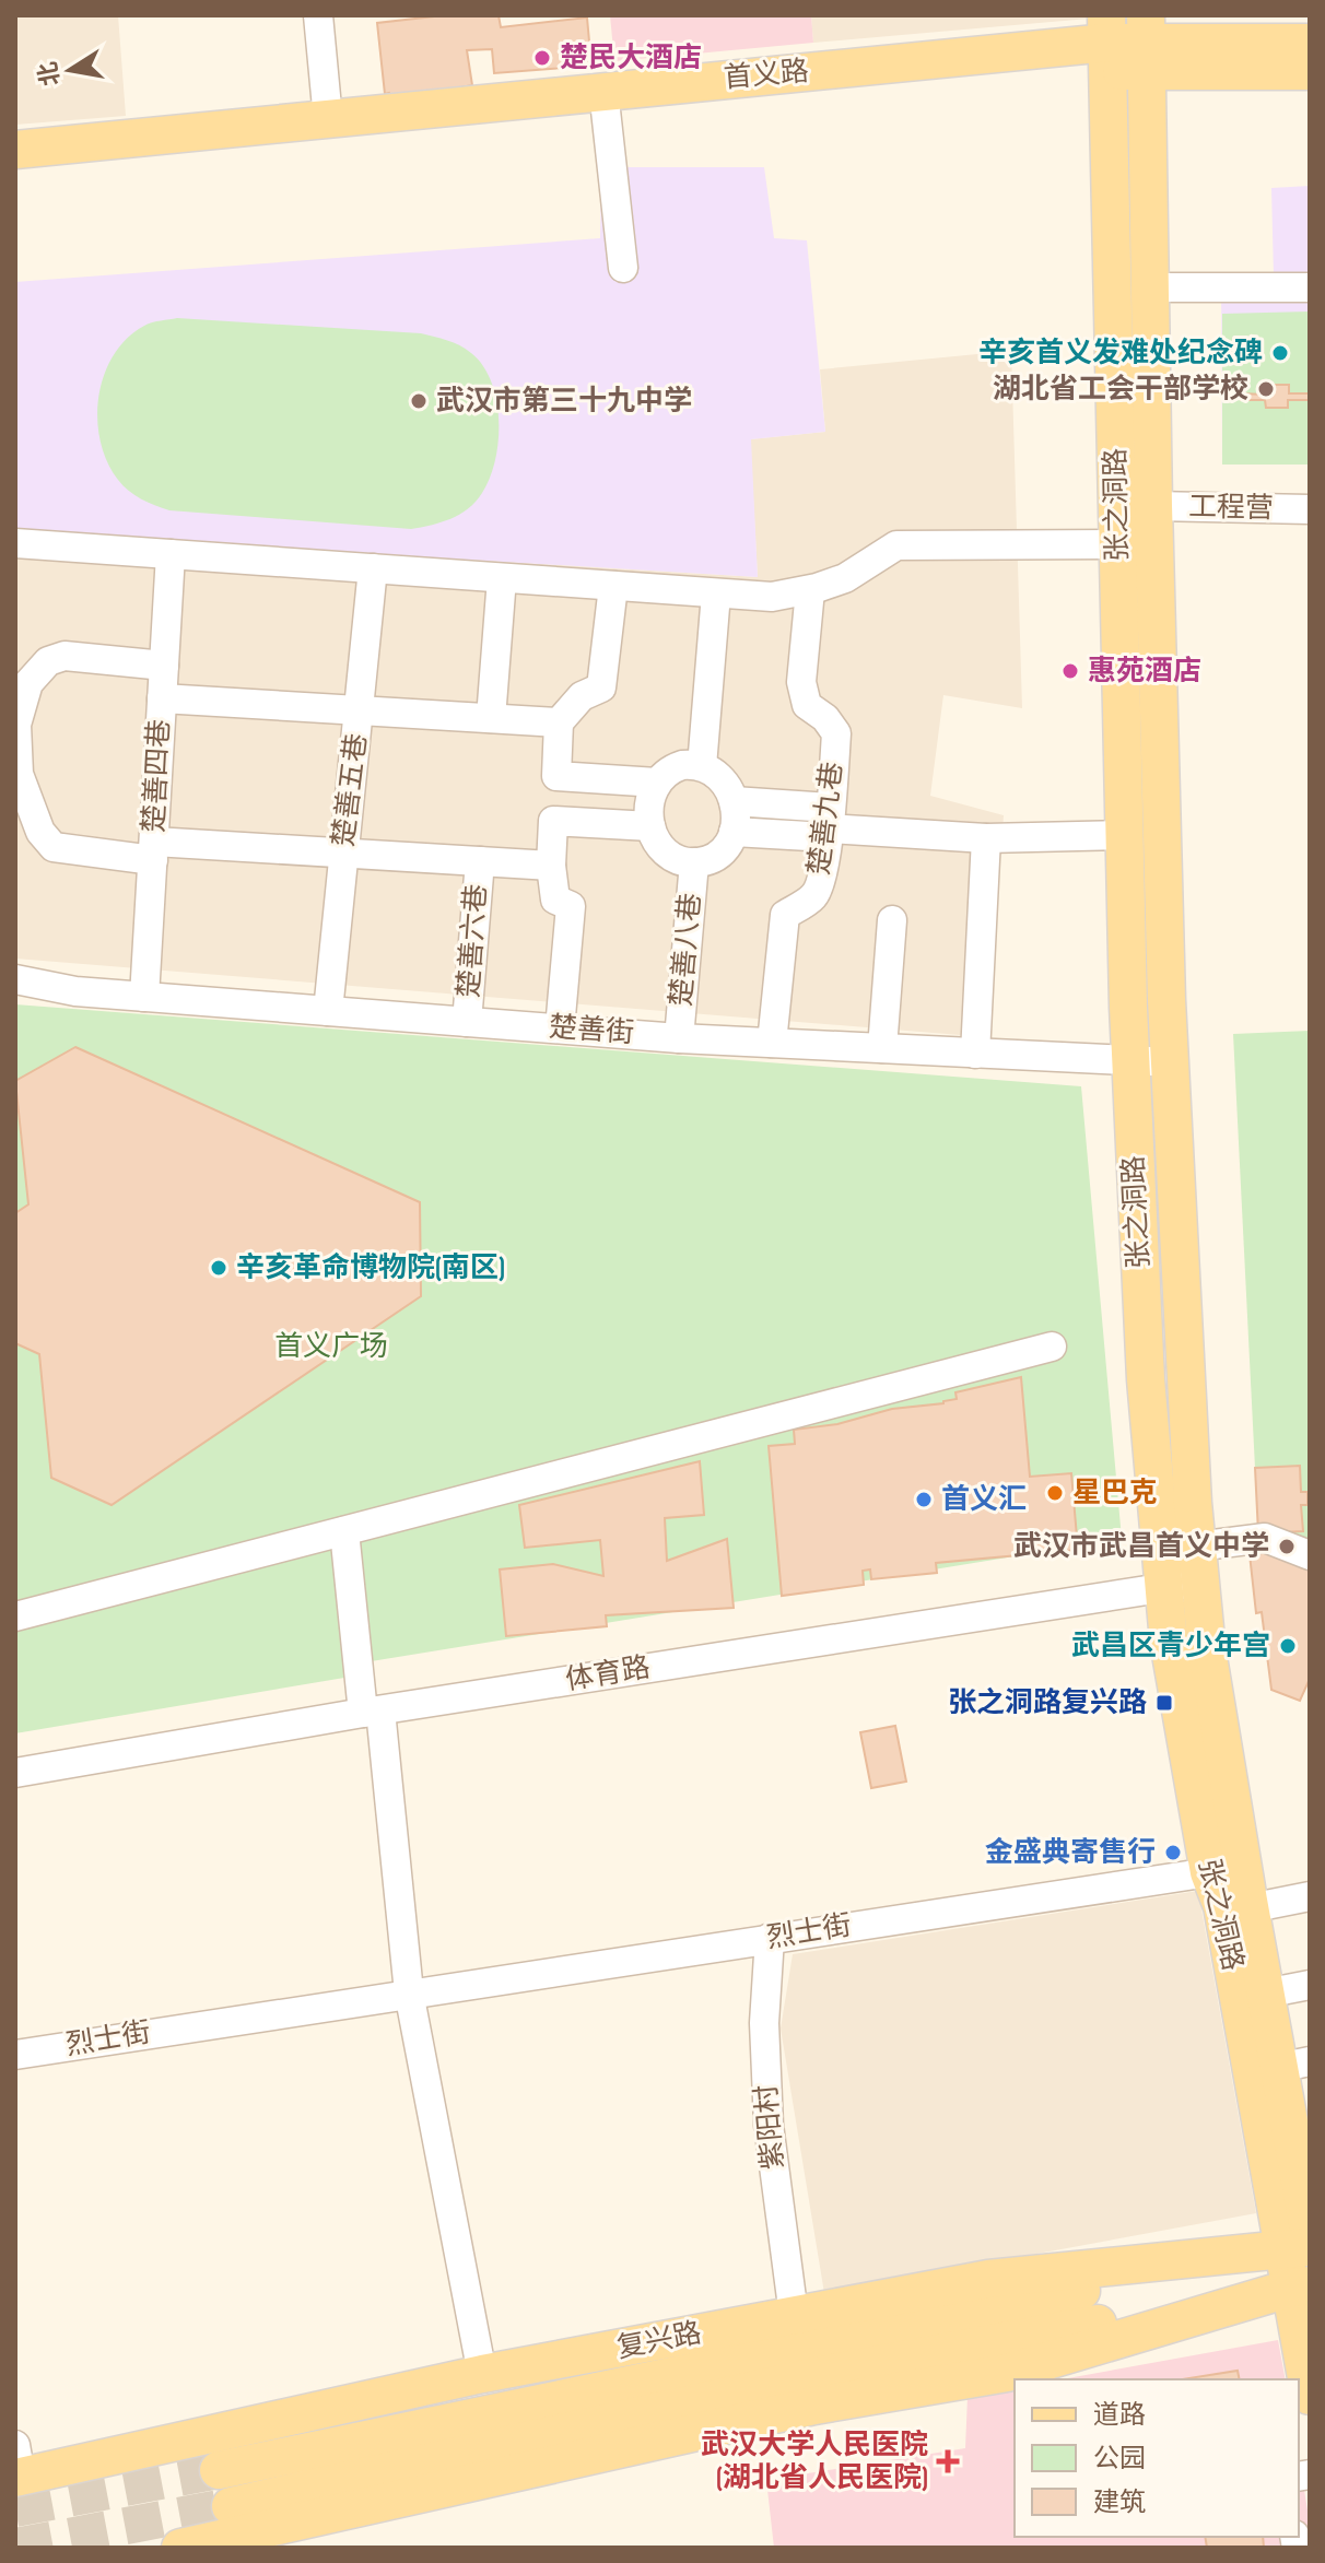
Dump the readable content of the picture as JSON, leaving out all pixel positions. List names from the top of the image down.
{
  "streets": {
    "main road": ["首义路", "张之洞路", "复兴路"],
    "street": [
      "工程营",
      "楚善四巷",
      "楚善五巷",
      "楚善九巷",
      "楚善六巷",
      "楚善八巷",
      "楚善街",
      "烈士街",
      "紫阳村"
    ]
  },
  "crossings": [
    ["首义路", "张之洞路"],
    ["张之洞路", "工程营"],
    ["张之洞路", "楚善街"],
    ["张之洞路", "烈士街"],
    ["张之洞路", "复兴路"],
    ["楚善四巷", "楚善街"],
    ["楚善五巷", "楚善街"],
    ["楚善九巷", "楚善街"],
    ["楚善六巷", "楚善街"],
    ["楚善八巷", "楚善街"],
    ["烈士街", "紫阳村"],
    ["紫阳村", "复兴路"]
  ],
  "parks": ["首义广场"],
  "places": {
    "other": [
      "楚民大酒店",
      "辛亥首义发难处纪念碑",
      "湖北省工会干部学校",
      "武汉市第三十九中学",
      "惠苑酒店",
      "辛亥革命博物院(南区)",
      "星巴克",
      "首义汇",
      "武汉市武昌首义中学",
      "武昌区青少年宫",
      "金盛典寄售行"
    ],
    "transit": ["张之洞路复兴路"],
    "health": ["武汉大学人民医院 (湖北省人民医院)"]
  },
  "legend": ["道路", "公园", "建筑"],
  "north": "left"
}
